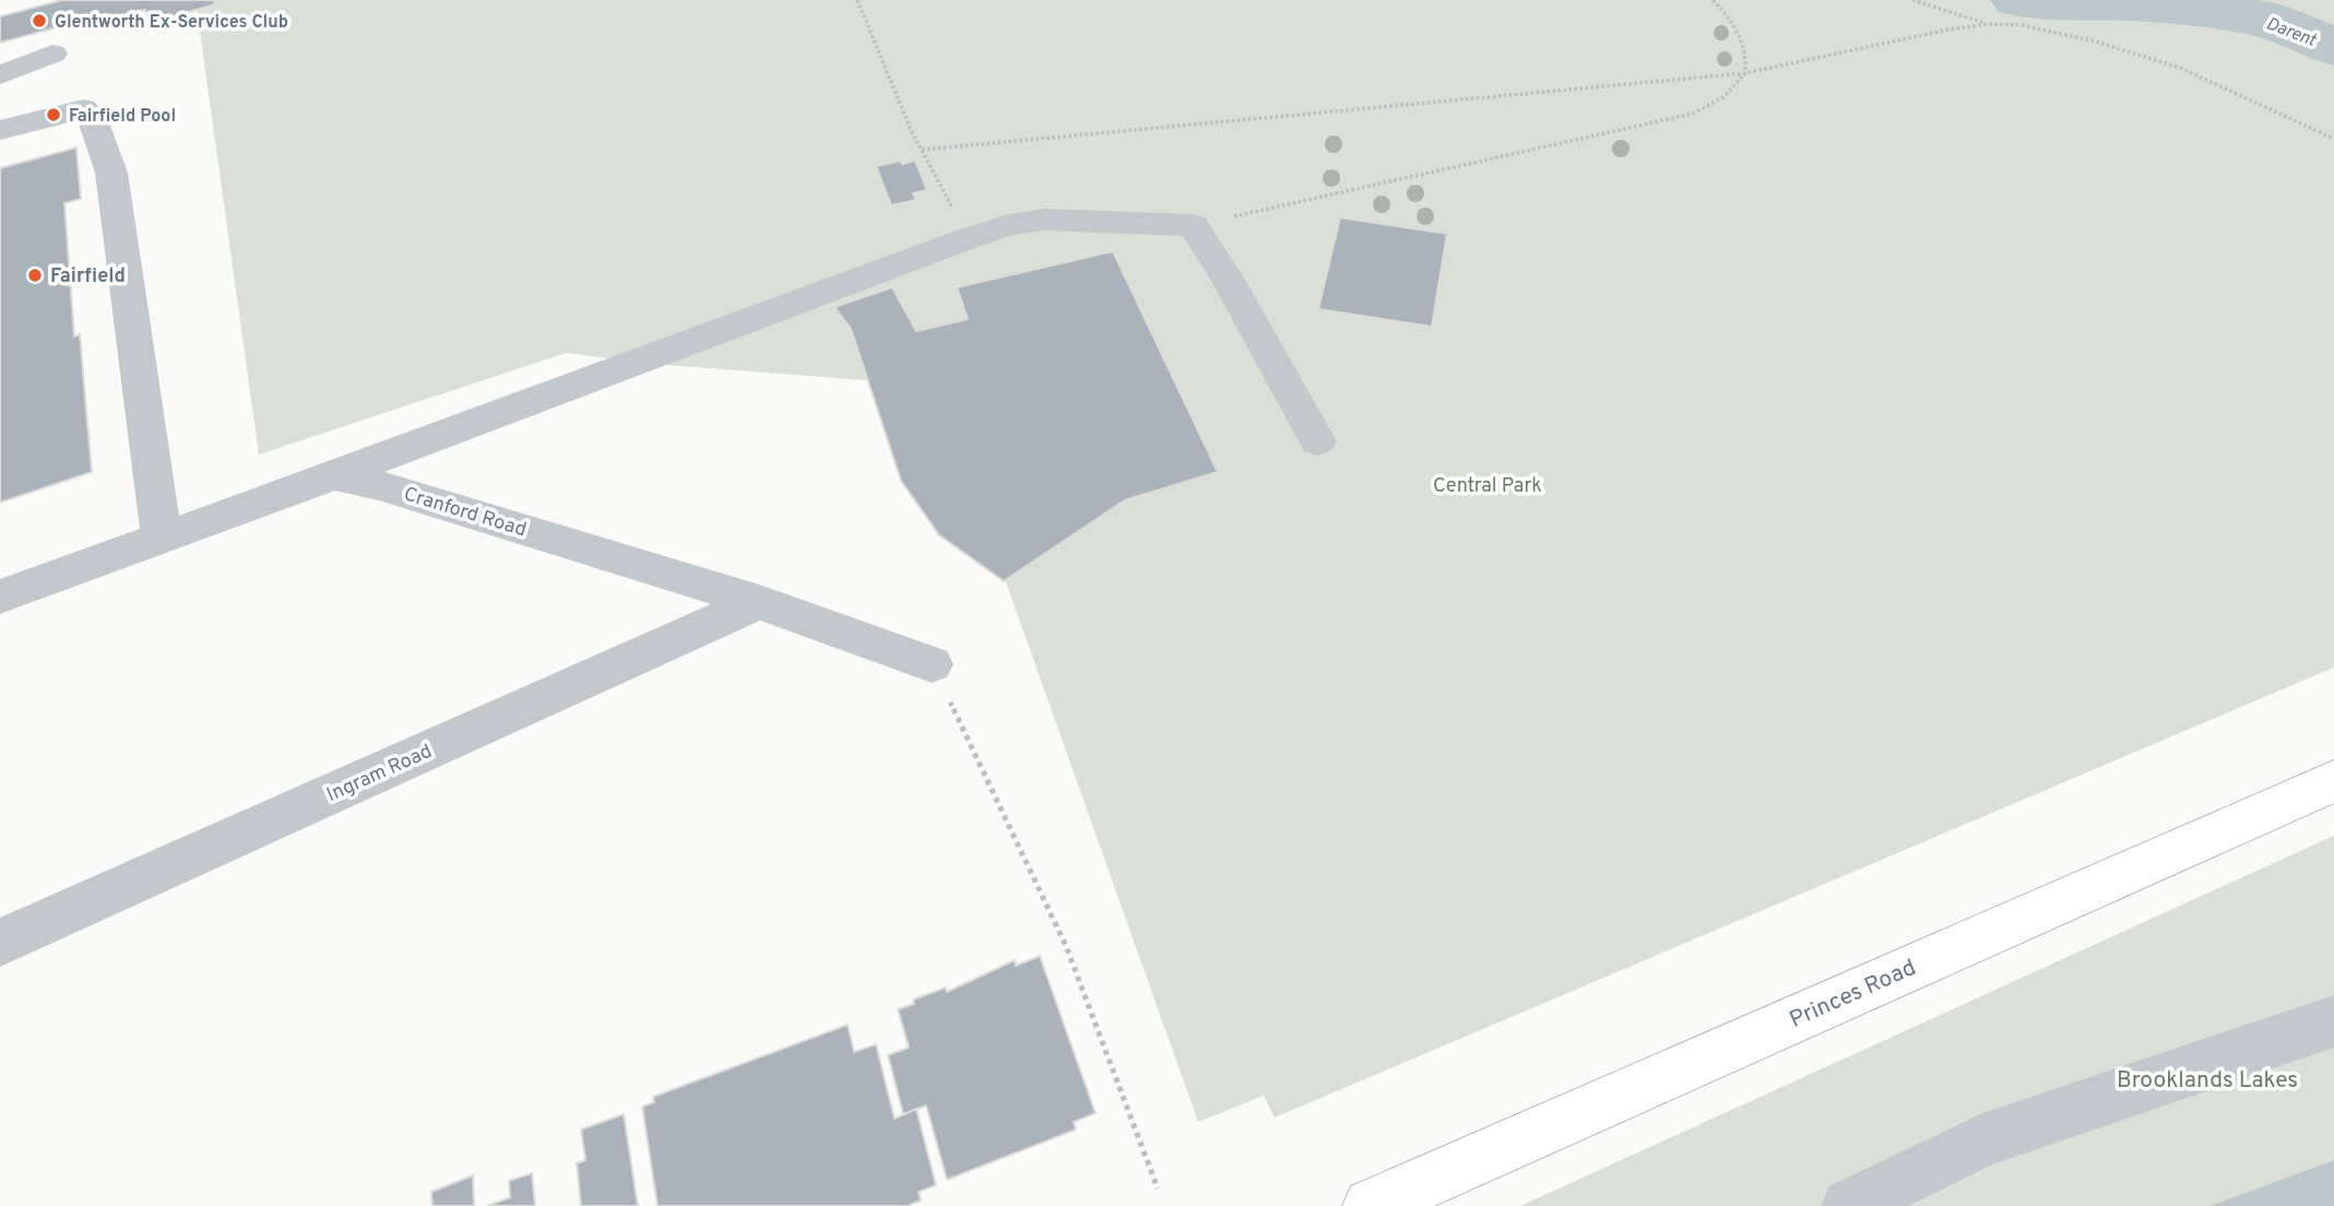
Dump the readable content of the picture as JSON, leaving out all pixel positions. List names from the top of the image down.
{
  "streets": {
    "main road": ["Princes Road"],
    "street": ["Cranford Road", "Ingram Road"]
  },
  "crossings": [
    ["Cranford Road", "Ingram Road"]
  ],
  "water": ["Darent"],
  "parks": ["Central Park", "Brooklands Lakes"],
  "places": ["Glentworth Ex-Services Club", "Fairfield Pool", "Fairfield"]
}
